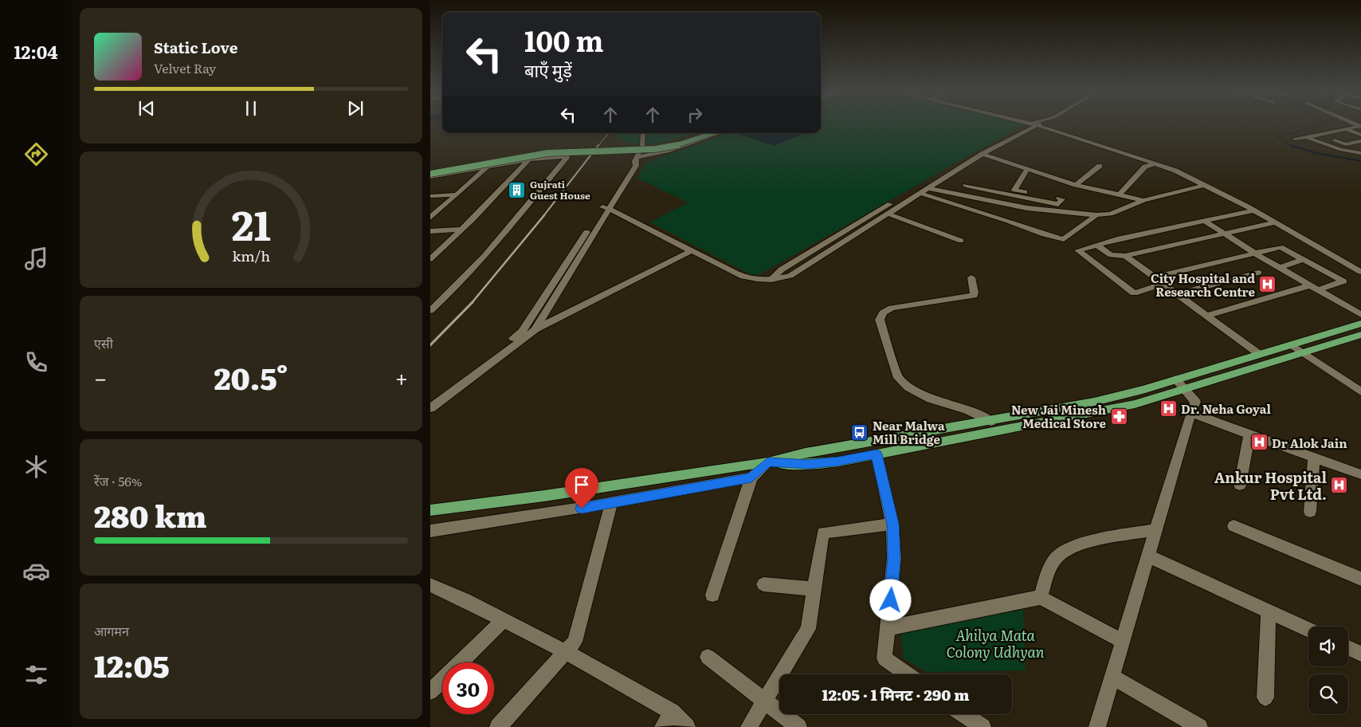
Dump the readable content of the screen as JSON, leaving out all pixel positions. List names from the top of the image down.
{
  "parks": ["Ahilya Mata Colony Udhyan"],
  "places": {
    "building": ["Gujrati Guest House"],
    "hospital": [
      "City Hospital and Research Centre",
      "Dr. Neha Goyal",
      "Dr Alok Jain",
      "Ankur Hospital Pvt Ltd."
    ],
    "pharmacy": ["New Jai Minesh Medical Store"],
    "bus stop": ["Near Malwa Mill Bridge"]
  },
  "page": {
    "tabs": "12:04",
    "turn": ["100 m", "बाएँ मुड़ें"],
    "song": ["Static Love", "Velvet Ray"],
    "tile": [
      "एसी",
      ["रेंज · 56%", "280 km"],
      ["आगमन", "12:05"]
    ],
    "heat": ["−", "20.5°", "+"],
    "limit": "30",
    "trip": "12:05 · 1 मिनट · 290 m",
    "gauge": ["21", "km/h"]
  }
}
